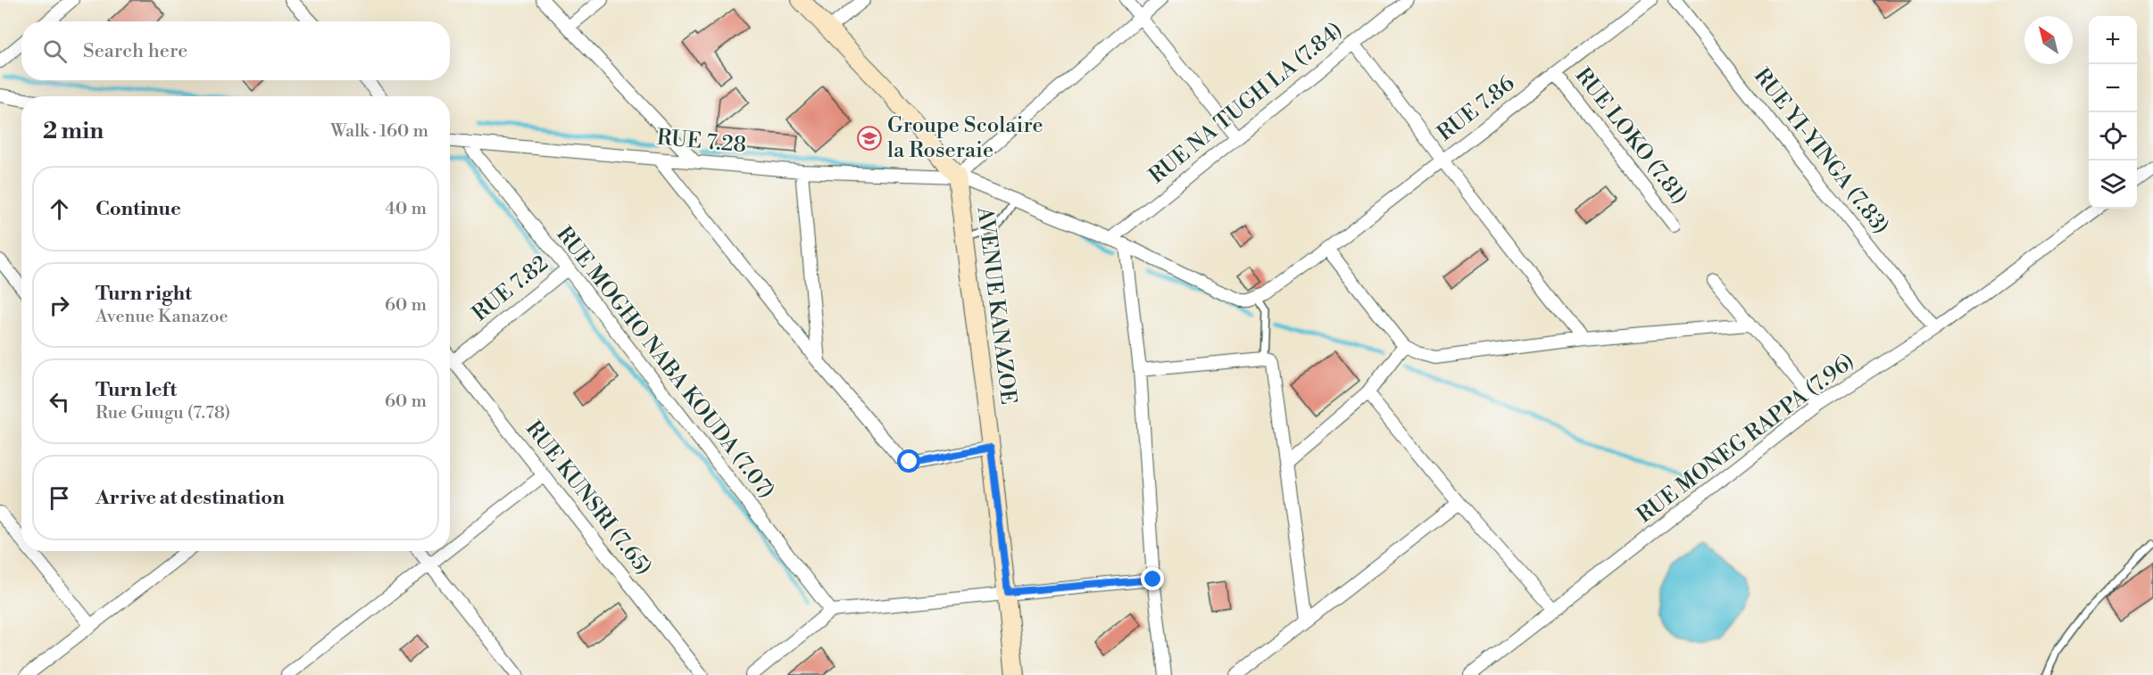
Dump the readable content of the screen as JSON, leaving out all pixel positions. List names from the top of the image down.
{
  "streets": {
    "street": [
      "RUE NA TUGH LA (7.84)",
      "RUE 7.86",
      "RUE LOKO (7.81)",
      "RUE 7.28",
      "RUE YI-YINGA (7.83)",
      "RUE 7.82",
      "AVENUE KANAZOE",
      "RUE MOGHO NABA KOUDA (7.07)",
      "RUE MONEG RAPPA (7.96)",
      "RUE KUNSRI (7.65)"
    ]
  },
  "crossings": [
    ["RUE 7.86", "RUE LOKO (7.81)"],
    ["RUE 7.28", "AVENUE KANAZOE"],
    ["RUE 7.28", "RUE MOGHO NABA KOUDA (7.07)"],
    ["RUE YI-YINGA (7.83)", "RUE MONEG RAPPA (7.96)"],
    ["RUE 7.82", "RUE MOGHO NABA KOUDA (7.07)"],
    ["RUE 7.82", "RUE KUNSRI (7.65)"]
  ],
  "places": {
    "school or university": ["Groupe Scolaire la Roseraie"]
  },
  "north": "top left",
  "page": {
    "map_buttons": ["+", "−"],
    "search": "Search here",
    "heading": ["2 min", "Walk · 160 m"],
    "list": [
      ["Continue", "40 m"],
      ["Turn right", "Avenue Kanazoe", "60 m"],
      ["Turn left", "Rue Guugu (7.78)", "60 m"],
      "Arrive at destination"
    ]
  }
}
